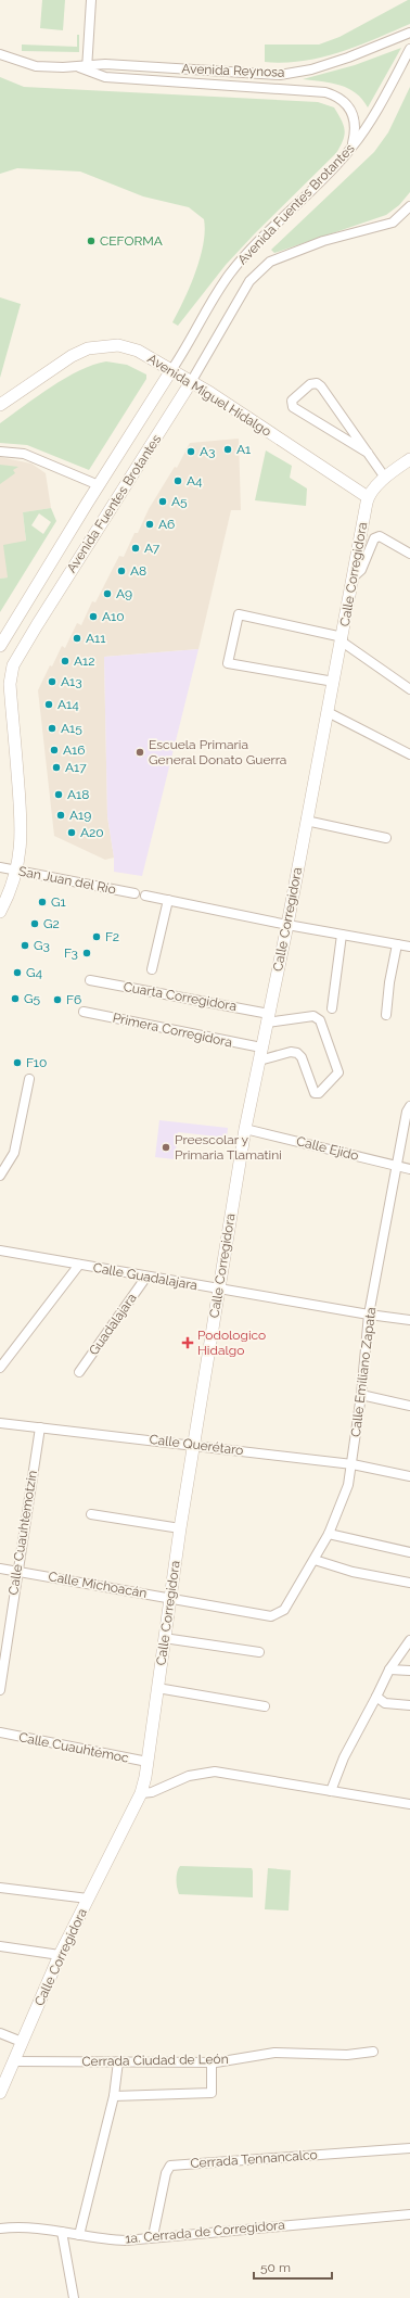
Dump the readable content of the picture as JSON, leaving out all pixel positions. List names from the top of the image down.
{
  "streets": {
    "street": [
      "Avenida Reynosa",
      "Avenida Fuentes Brotantes",
      "Avenida Miguel Hidalgo",
      "Calle Corregidora",
      "San Juan del Río",
      "Cuarta Corregidora",
      "Primera Corregidora",
      "Calle Ejido",
      "Calle Guadalajara",
      "Guadalajara",
      "Calle Emiliano Zapata",
      "Calle Querétaro",
      "Calle Cuauhtemotzin",
      "Calle Michoacán",
      "Calle Cuauhtémoc",
      "Cerrada Ciudad de León",
      "Cerrada Tennancalco",
      "1a. Cerrada de Corregidora"
    ]
  },
  "crossings": [
    ["Avenida Reynosa", "Avenida Fuentes Brotantes"],
    ["Avenida Fuentes Brotantes", "Avenida Miguel Hidalgo"],
    ["Avenida Fuentes Brotantes", "San Juan del Río"],
    ["Avenida Miguel Hidalgo", "Calle Corregidora"],
    ["Calle Corregidora", "Cuarta Corregidora"],
    ["Calle Corregidora", "Primera Corregidora"],
    ["Calle Corregidora", "Calle Ejido"],
    ["Calle Corregidora", "Calle Guadalajara"],
    ["Calle Corregidora", "Calle Querétaro"],
    ["Calle Corregidora", "Calle Michoacán"],
    ["Calle Corregidora", "Calle Cuauhtémoc"],
    ["Calle Corregidora", "Cerrada Ciudad de León"],
    ["Calle Ejido", "Calle Emiliano Zapata"],
    ["Calle Guadalajara", "Guadalajara"],
    ["Calle Guadalajara", "Calle Emiliano Zapata"],
    ["Calle Emiliano Zapata", "Calle Querétaro"],
    ["Calle Emiliano Zapata", "Calle Michoacán"],
    ["Calle Querétaro", "Calle Cuauhtemotzin"],
    ["Calle Cuauhtemotzin", "Calle Michoacán"],
    ["Cerrada Tennancalco", "1a. Cerrada de Corregidora"]
  ],
  "places": {
    "other": [
      "CEFORMA",
      "A1",
      "A3",
      "A4",
      "A5",
      "A6",
      "A7",
      "A8",
      "A9",
      "A10",
      "A11",
      "A12",
      "A13",
      "A14",
      "A15",
      "A16",
      "Escuela Primaria General Donato Guerra",
      "A17",
      "A18",
      "A19",
      "A20",
      "G1",
      "G2",
      "F2",
      "G3",
      "F3",
      "G4",
      "G5",
      "F6",
      "F10",
      "Preescolar y Primaria Tlamatini"
    ],
    "health": ["Podologico Hidalgo"]
  },
  "scale_bar": "50 m"
}
